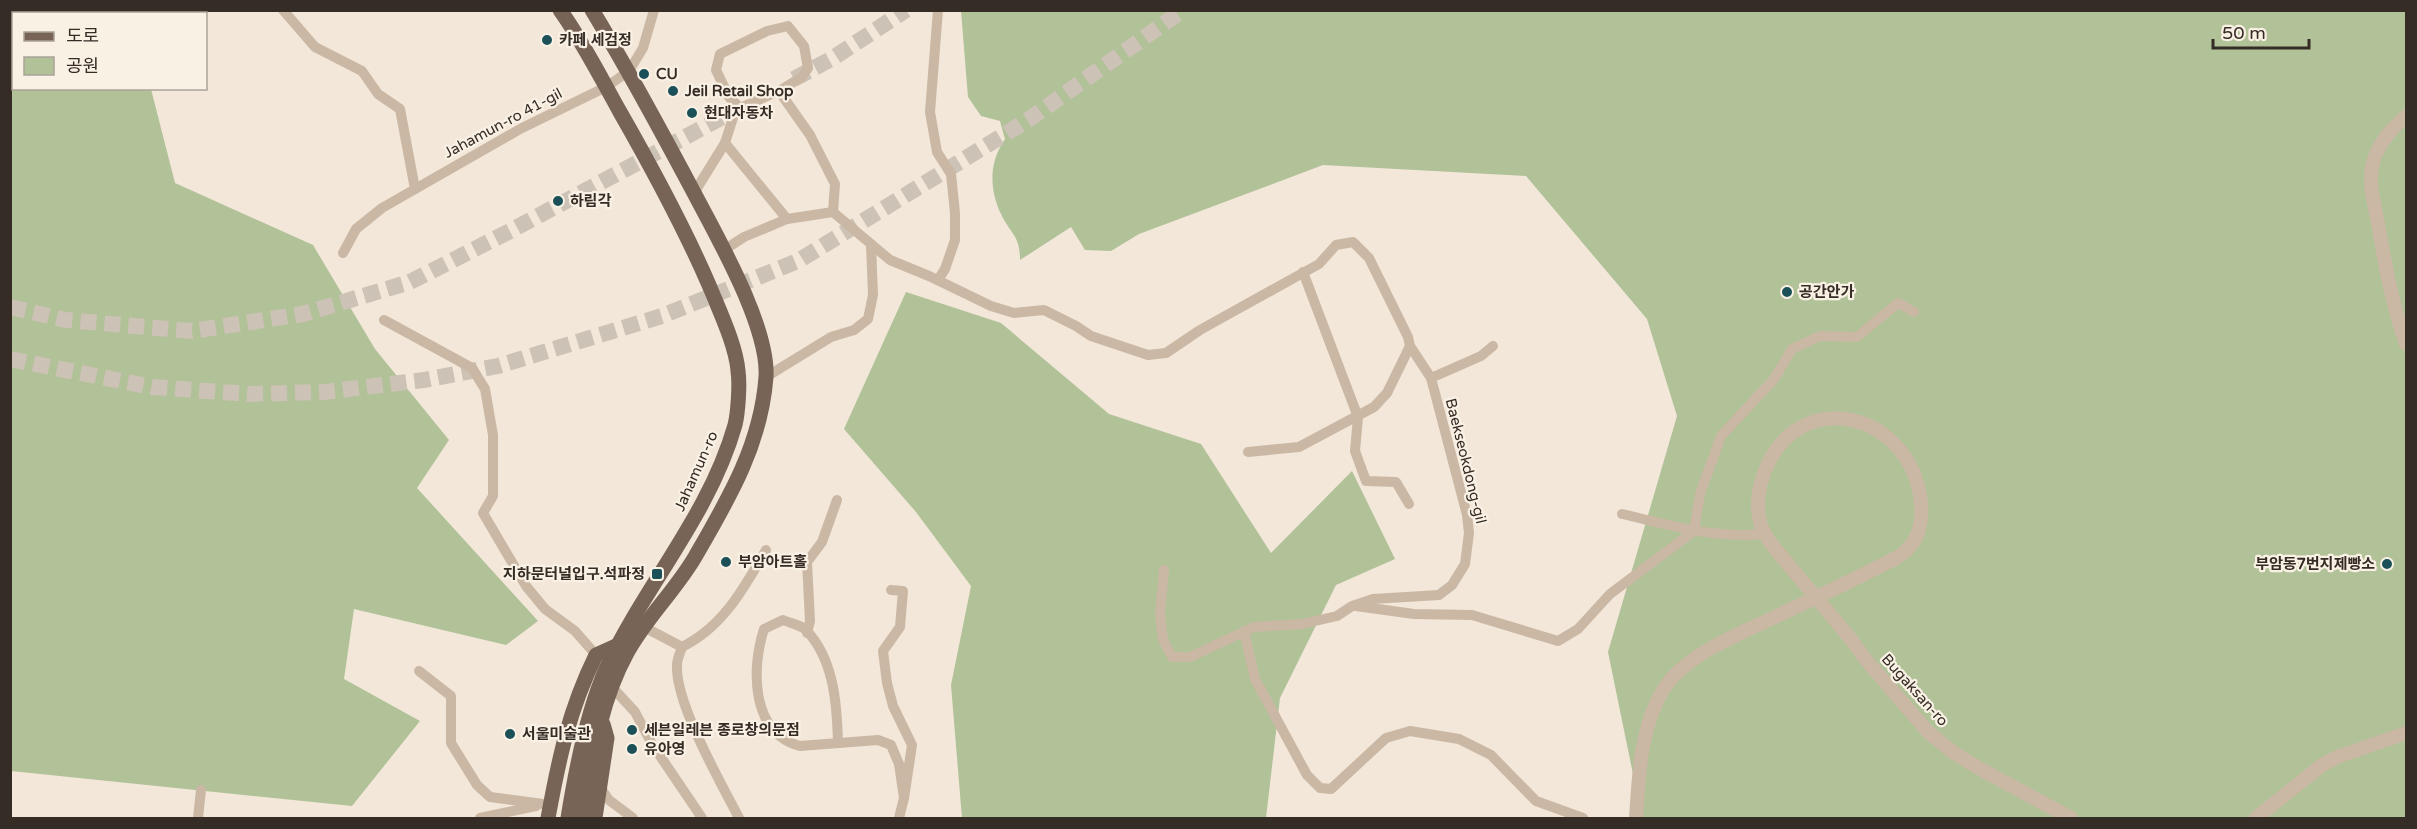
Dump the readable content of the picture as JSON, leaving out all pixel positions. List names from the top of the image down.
{
  "streets": {
    "main road": ["Jahamun-ro"],
    "street": ["Jahamun-ro 41-gil", "Baekseokdong-gil", "Bugaksan-ro"]
  },
  "crossings": [
    ["Jahamun-ro 41-gil", "Jahamun-ro"]
  ],
  "places": {
    "other": [
      "카페 세검정",
      "CU",
      "Jeil Retail Shop",
      "현대자동차",
      "하림각",
      "공간안가",
      "부암아트홀",
      "부암동7번지제빵소",
      "세븐일레븐 종로창의문점",
      "서울미술관",
      "유아영"
    ],
    "transit": ["지하문터널입구.석파정"]
  },
  "legend": ["도로", "공원"],
  "scale_bar": "50 m"
}
